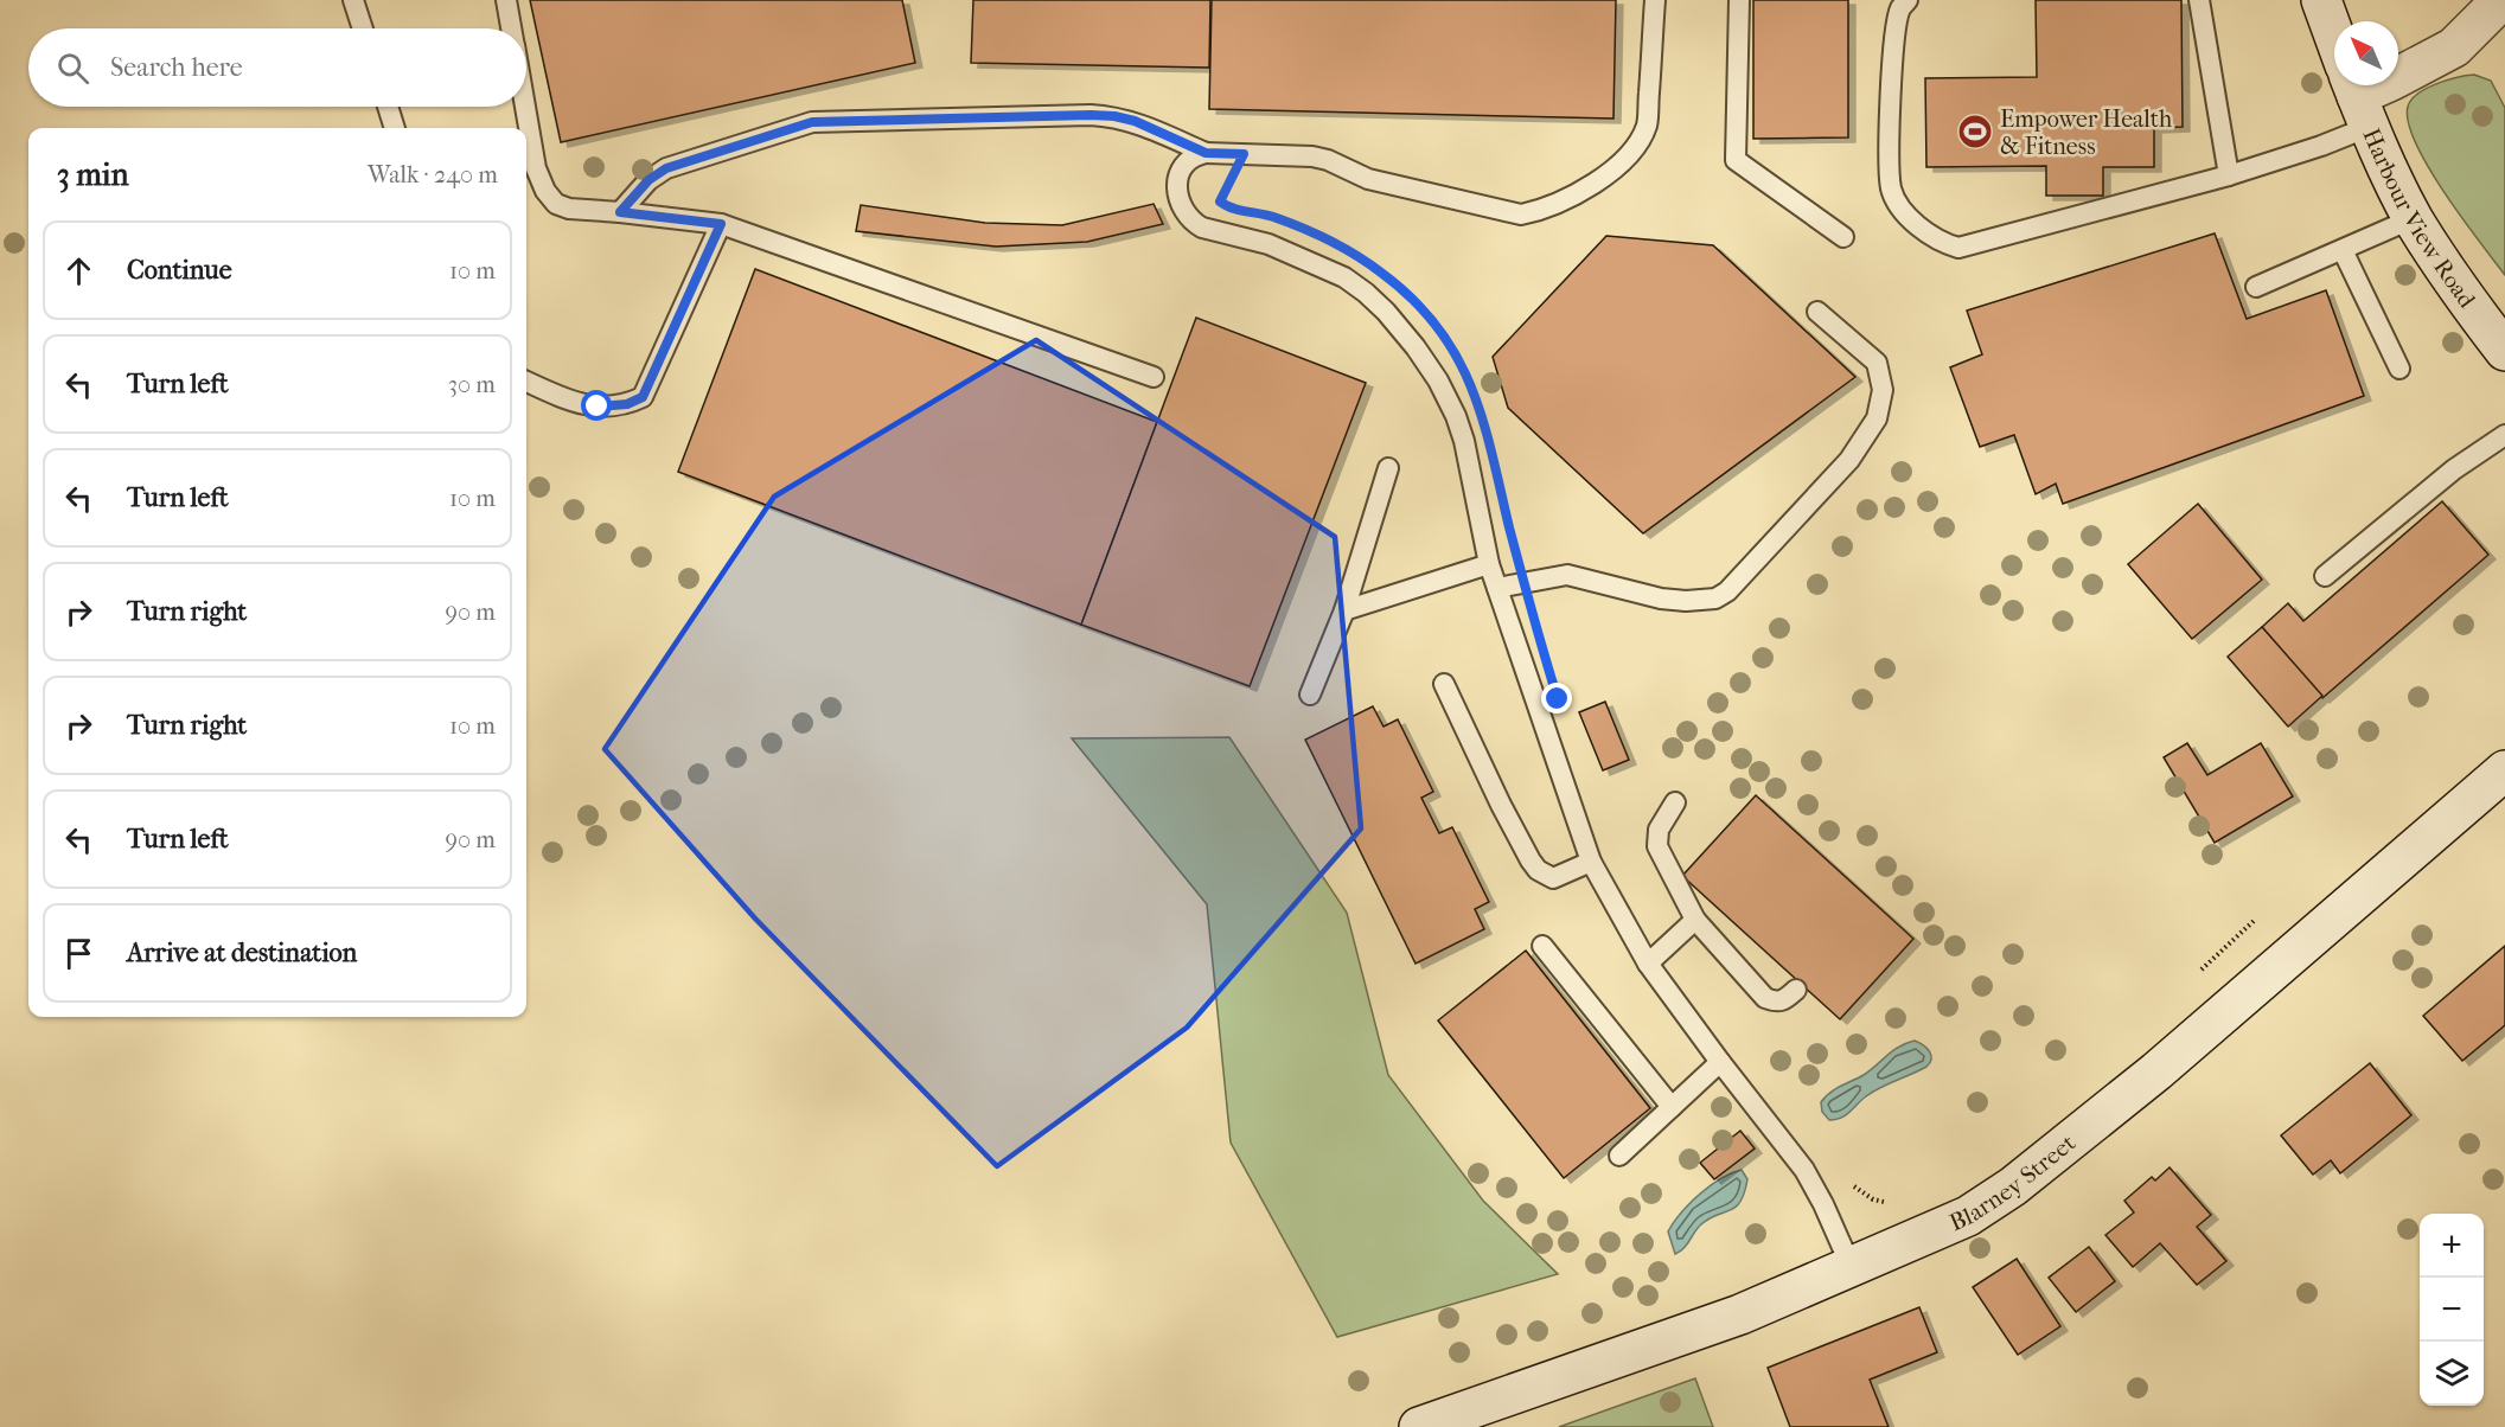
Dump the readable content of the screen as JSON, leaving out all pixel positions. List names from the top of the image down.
{
  "streets": {
    "street": ["Harbour View Road", "Blarney Street"]
  },
  "places": {
    "sports": ["Empower Health & Fitness"]
  },
  "north": "top left",
  "page": {
    "search": "Search here",
    "heading": ["3 min", "Walk · 240 m"],
    "list": [
      ["Continue", "10 m"],
      ["Turn left", "30 m"],
      ["Turn left", "10 m"],
      ["Turn right", "90 m"],
      ["Turn right", "10 m"],
      ["Turn left", "90 m"],
      "Arrive at destination"
    ],
    "map_buttons": ["+", "−"]
  }
}
